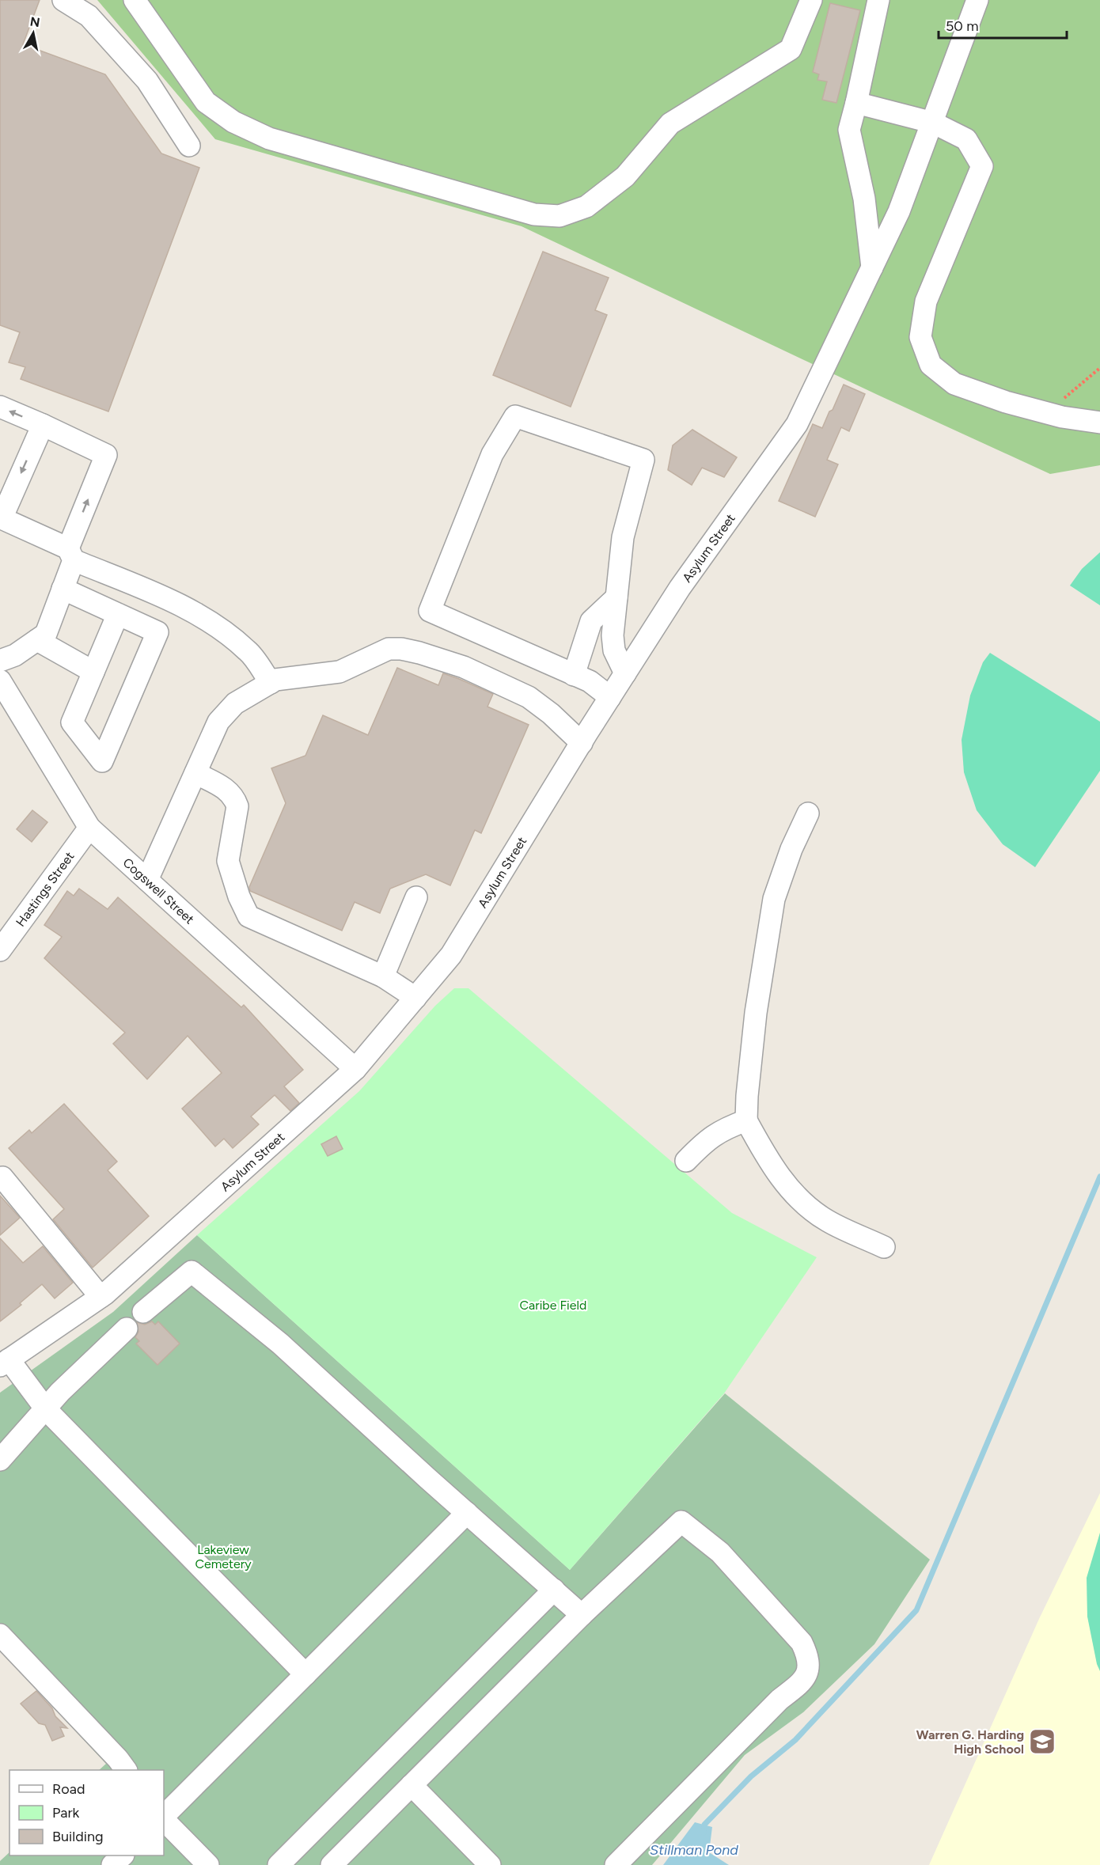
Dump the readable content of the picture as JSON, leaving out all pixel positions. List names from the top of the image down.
{
  "streets": {
    "street": ["Asylum Street", "Hastings Street", "Cogswell Street"]
  },
  "crossings": [
    ["Asylum Street", "Cogswell Street"],
    ["Hastings Street", "Cogswell Street"]
  ],
  "water": ["Stillman Pond"],
  "parks": ["Caribe Field", "Lakeview Cemetery"],
  "places": {
    "school or university": ["Warren G. Harding High School"]
  },
  "legend": ["Road", "Park", "Building"],
  "scale_bar": "50 m",
  "north": "top"
}
